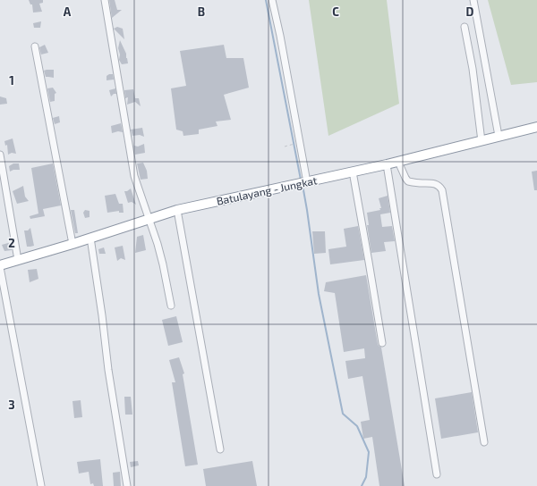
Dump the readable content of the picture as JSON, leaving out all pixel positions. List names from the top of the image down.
{
  "streets": {
    "highway": ["Batulayang - Jungkat"]
  },
  "grid": {
    "columns": [
      "A",
      "B",
      "C",
      "D"
    ],
    "rows": ["1", "2", "3"]
  }
}
